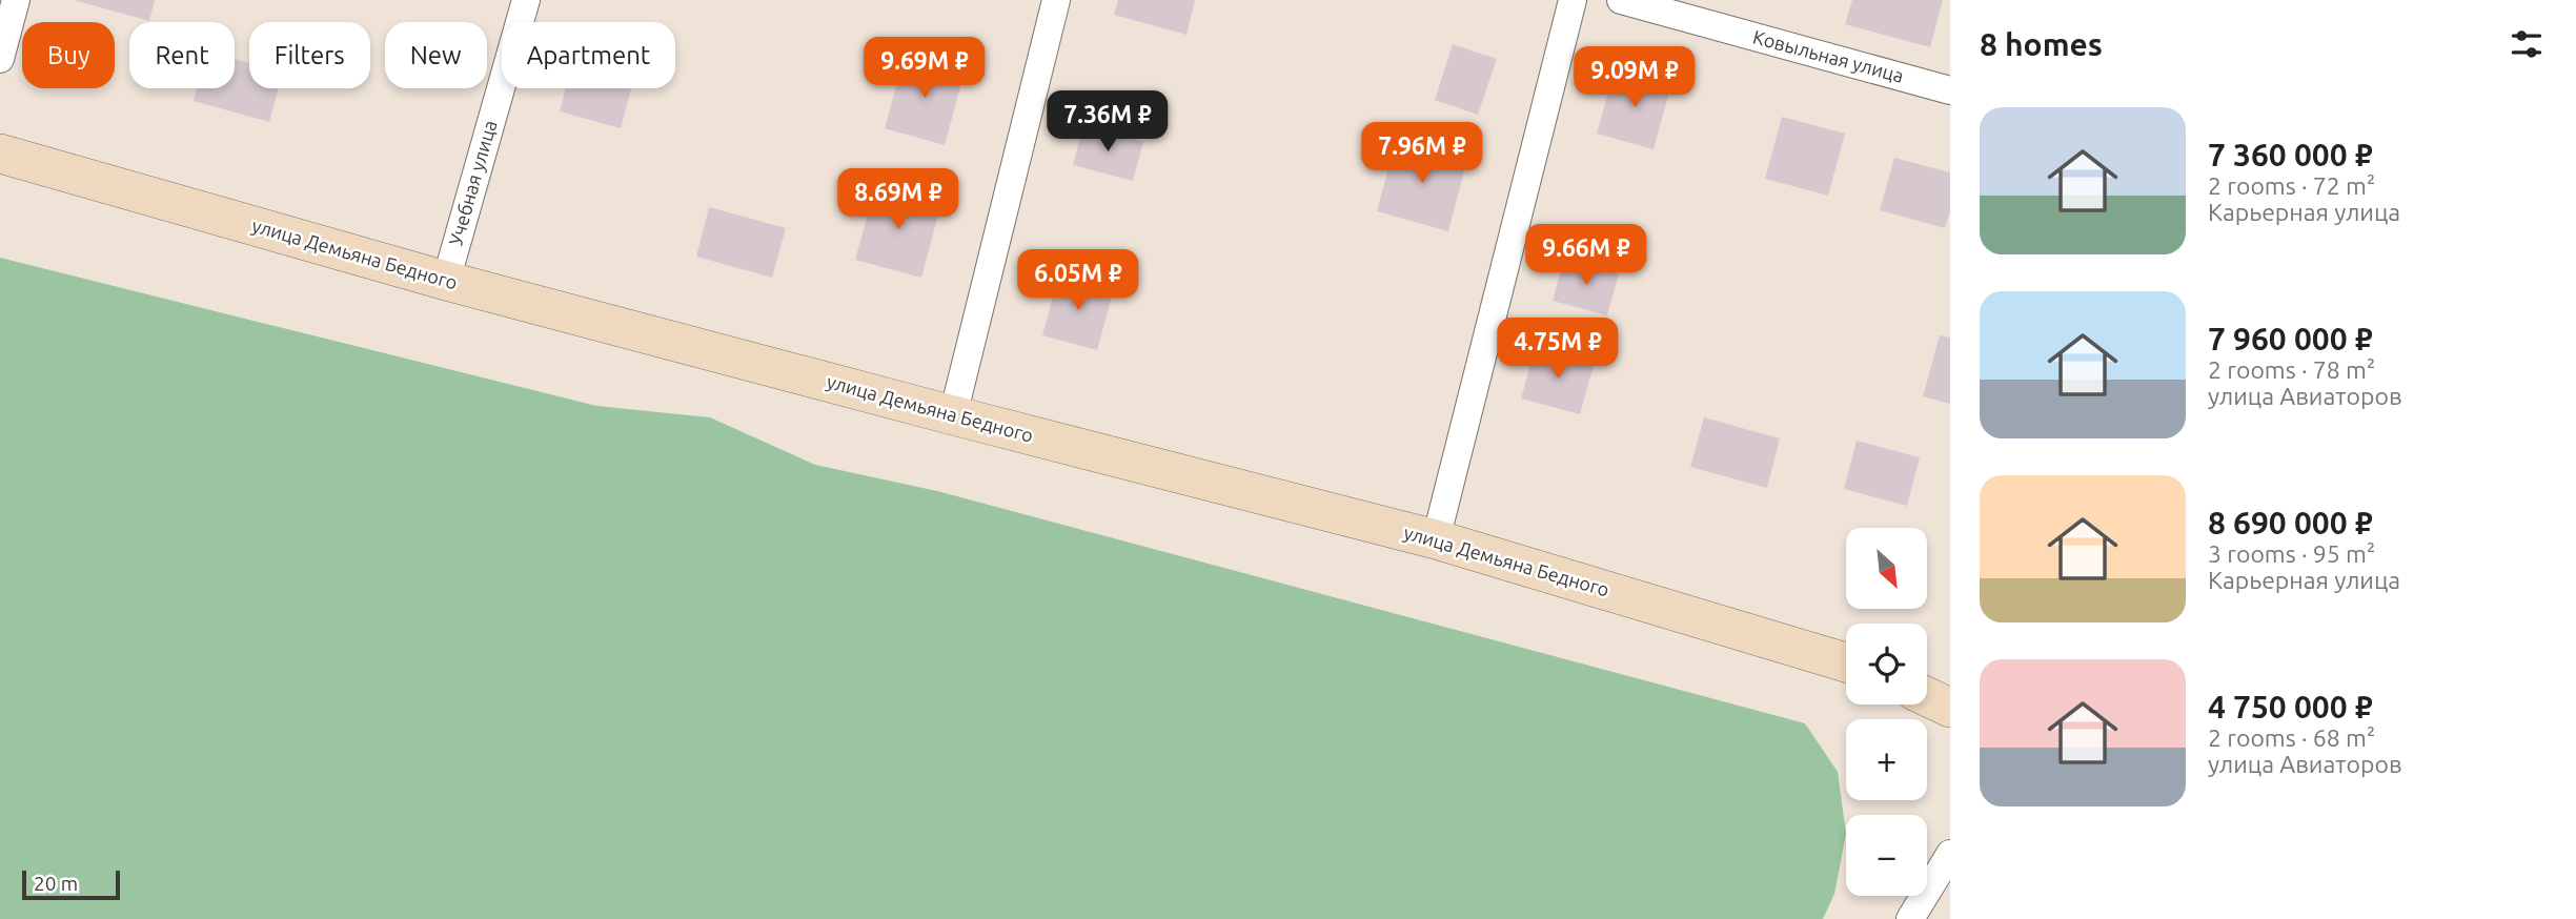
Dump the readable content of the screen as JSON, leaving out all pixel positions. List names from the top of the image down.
{
  "streets": {
    "street": ["Ковыльная улица", "Учебная улица", "улица Демьяна Бедного"]
  },
  "crossings": [
    ["Учебная улица", "улица Демьяна Бедного"]
  ],
  "scale_bar": "20 m",
  "north": "bottom right",
  "page": {
    "heading": "8 homes",
    "chip": [
      "Buy",
      "Rent",
      "Filters",
      "New",
      "Apartment"
    ],
    "price": [
      "9.69M ₽",
      "9.09M ₽",
      "7.36M ₽",
      "7.96M ₽",
      "8.69M ₽",
      "9.66M ₽",
      "6.05M ₽",
      "4.75M ₽"
    ],
    "list": [
      {
        "name": "7 360 000 ₽",
        "note": "2 rooms · 72 m² · Карьерная улица"
      },
      {
        "name": "7 960 000 ₽",
        "note": "2 rooms · 78 m² · улица Авиаторов"
      },
      {
        "name": "8 690 000 ₽",
        "note": "3 rooms · 95 m² · Карьерная улица"
      },
      {
        "name": "4 750 000 ₽",
        "note": "2 rooms · 68 m² · улица Авиаторов"
      }
    ],
    "map_buttons": ["+", "−"],
    "scale": "20 m"
  }
}
